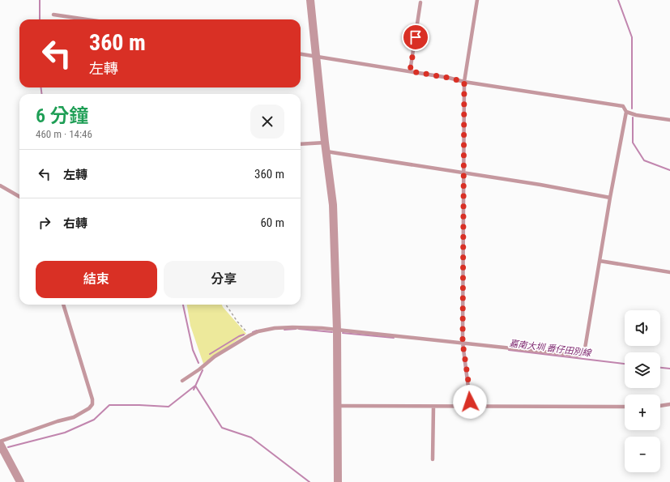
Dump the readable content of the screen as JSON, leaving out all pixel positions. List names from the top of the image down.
{
  "water": ["嘉南大圳 番仔田別線"],
  "page": {
    "turn": ["360 m", "左轉"],
    "heading": ["6 分鐘", "460 m · 14:46"],
    "list": [
      {
        "name": "左轉",
        "value": "360 m"
      },
      {
        "name": "右轉",
        "value": "60 m"
      }
    ],
    "buttons": ["結束", "分享"],
    "map_buttons": ["+", "−"]
  }
}
